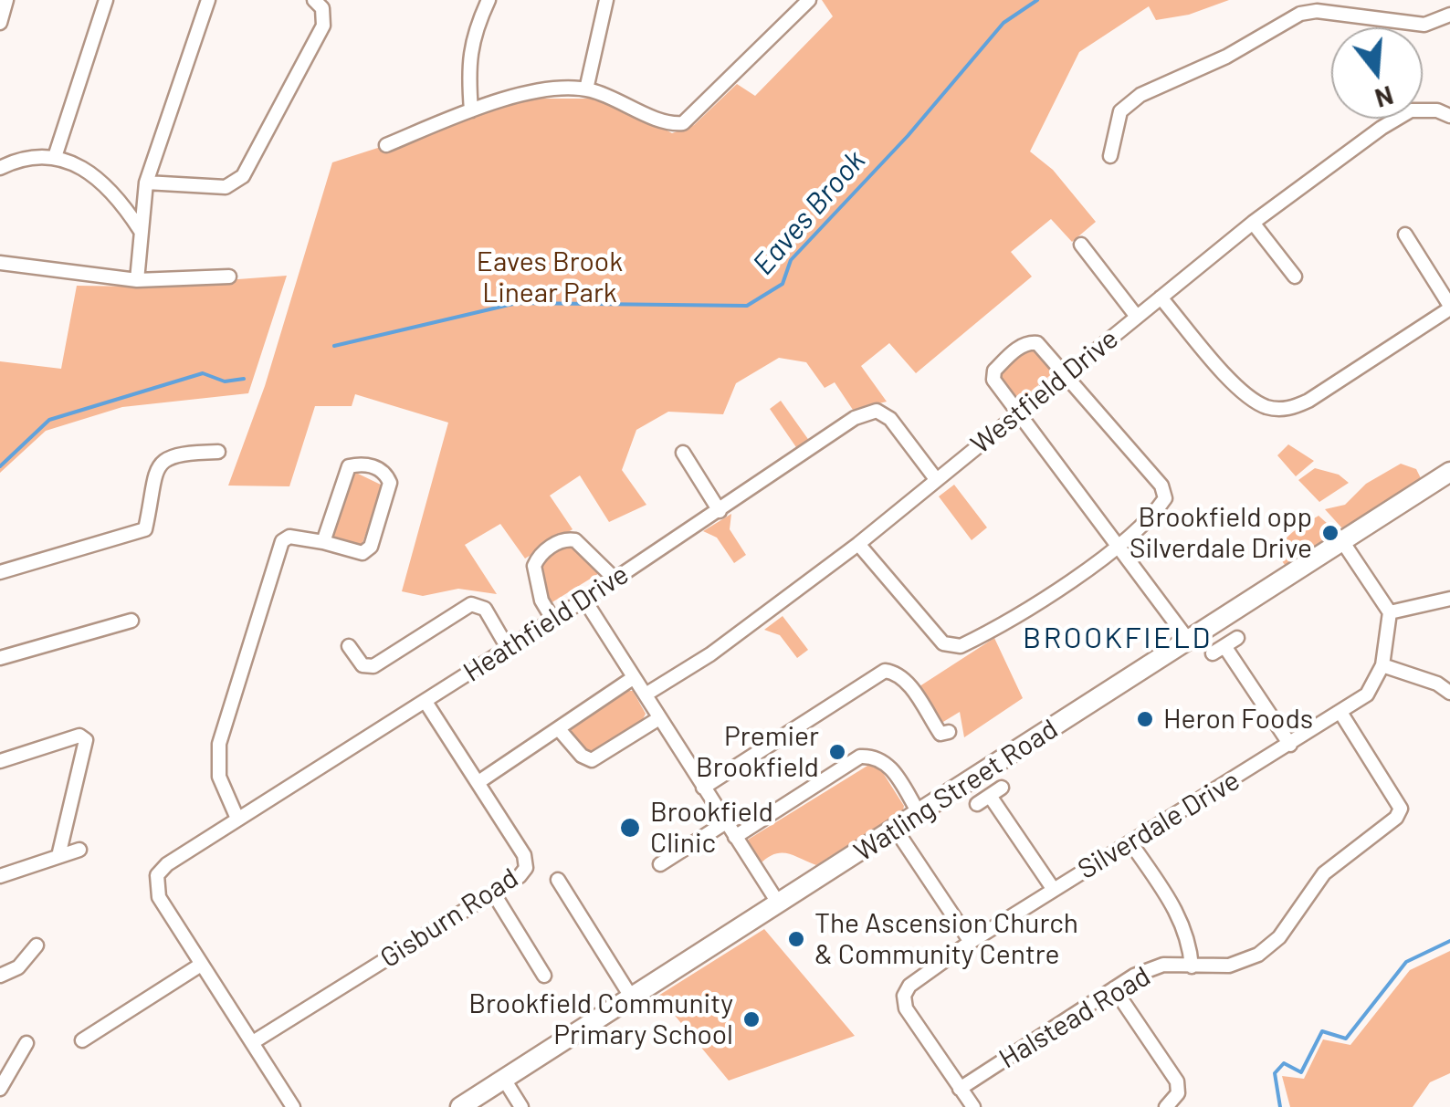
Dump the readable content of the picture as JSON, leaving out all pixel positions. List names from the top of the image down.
{
  "streets": {
    "street": [
      "Westfield Drive",
      "Heathfield Drive",
      "Watling Street Road",
      "Silverdale Drive",
      "Gisburn Road",
      "Halstead Road"
    ]
  },
  "crossings": [
    ["Westfield Drive", "Heathfield Drive"],
    ["Heathfield Drive", "Gisburn Road"],
    ["Silverdale Drive", "Halstead Road"]
  ],
  "districts": ["BROOKFIELD"],
  "water": ["Eaves Brook"],
  "parks": ["Eaves Brook Linear Park"],
  "places": [
    "Brookfield opp Silverdale Drive",
    "Heron Foods",
    "Premier Brookfield",
    "Brookfield Clinic",
    "The Ascension Church & Community Centre",
    "Brookfield Community Primary School"
  ],
  "north": "bottom"
}
